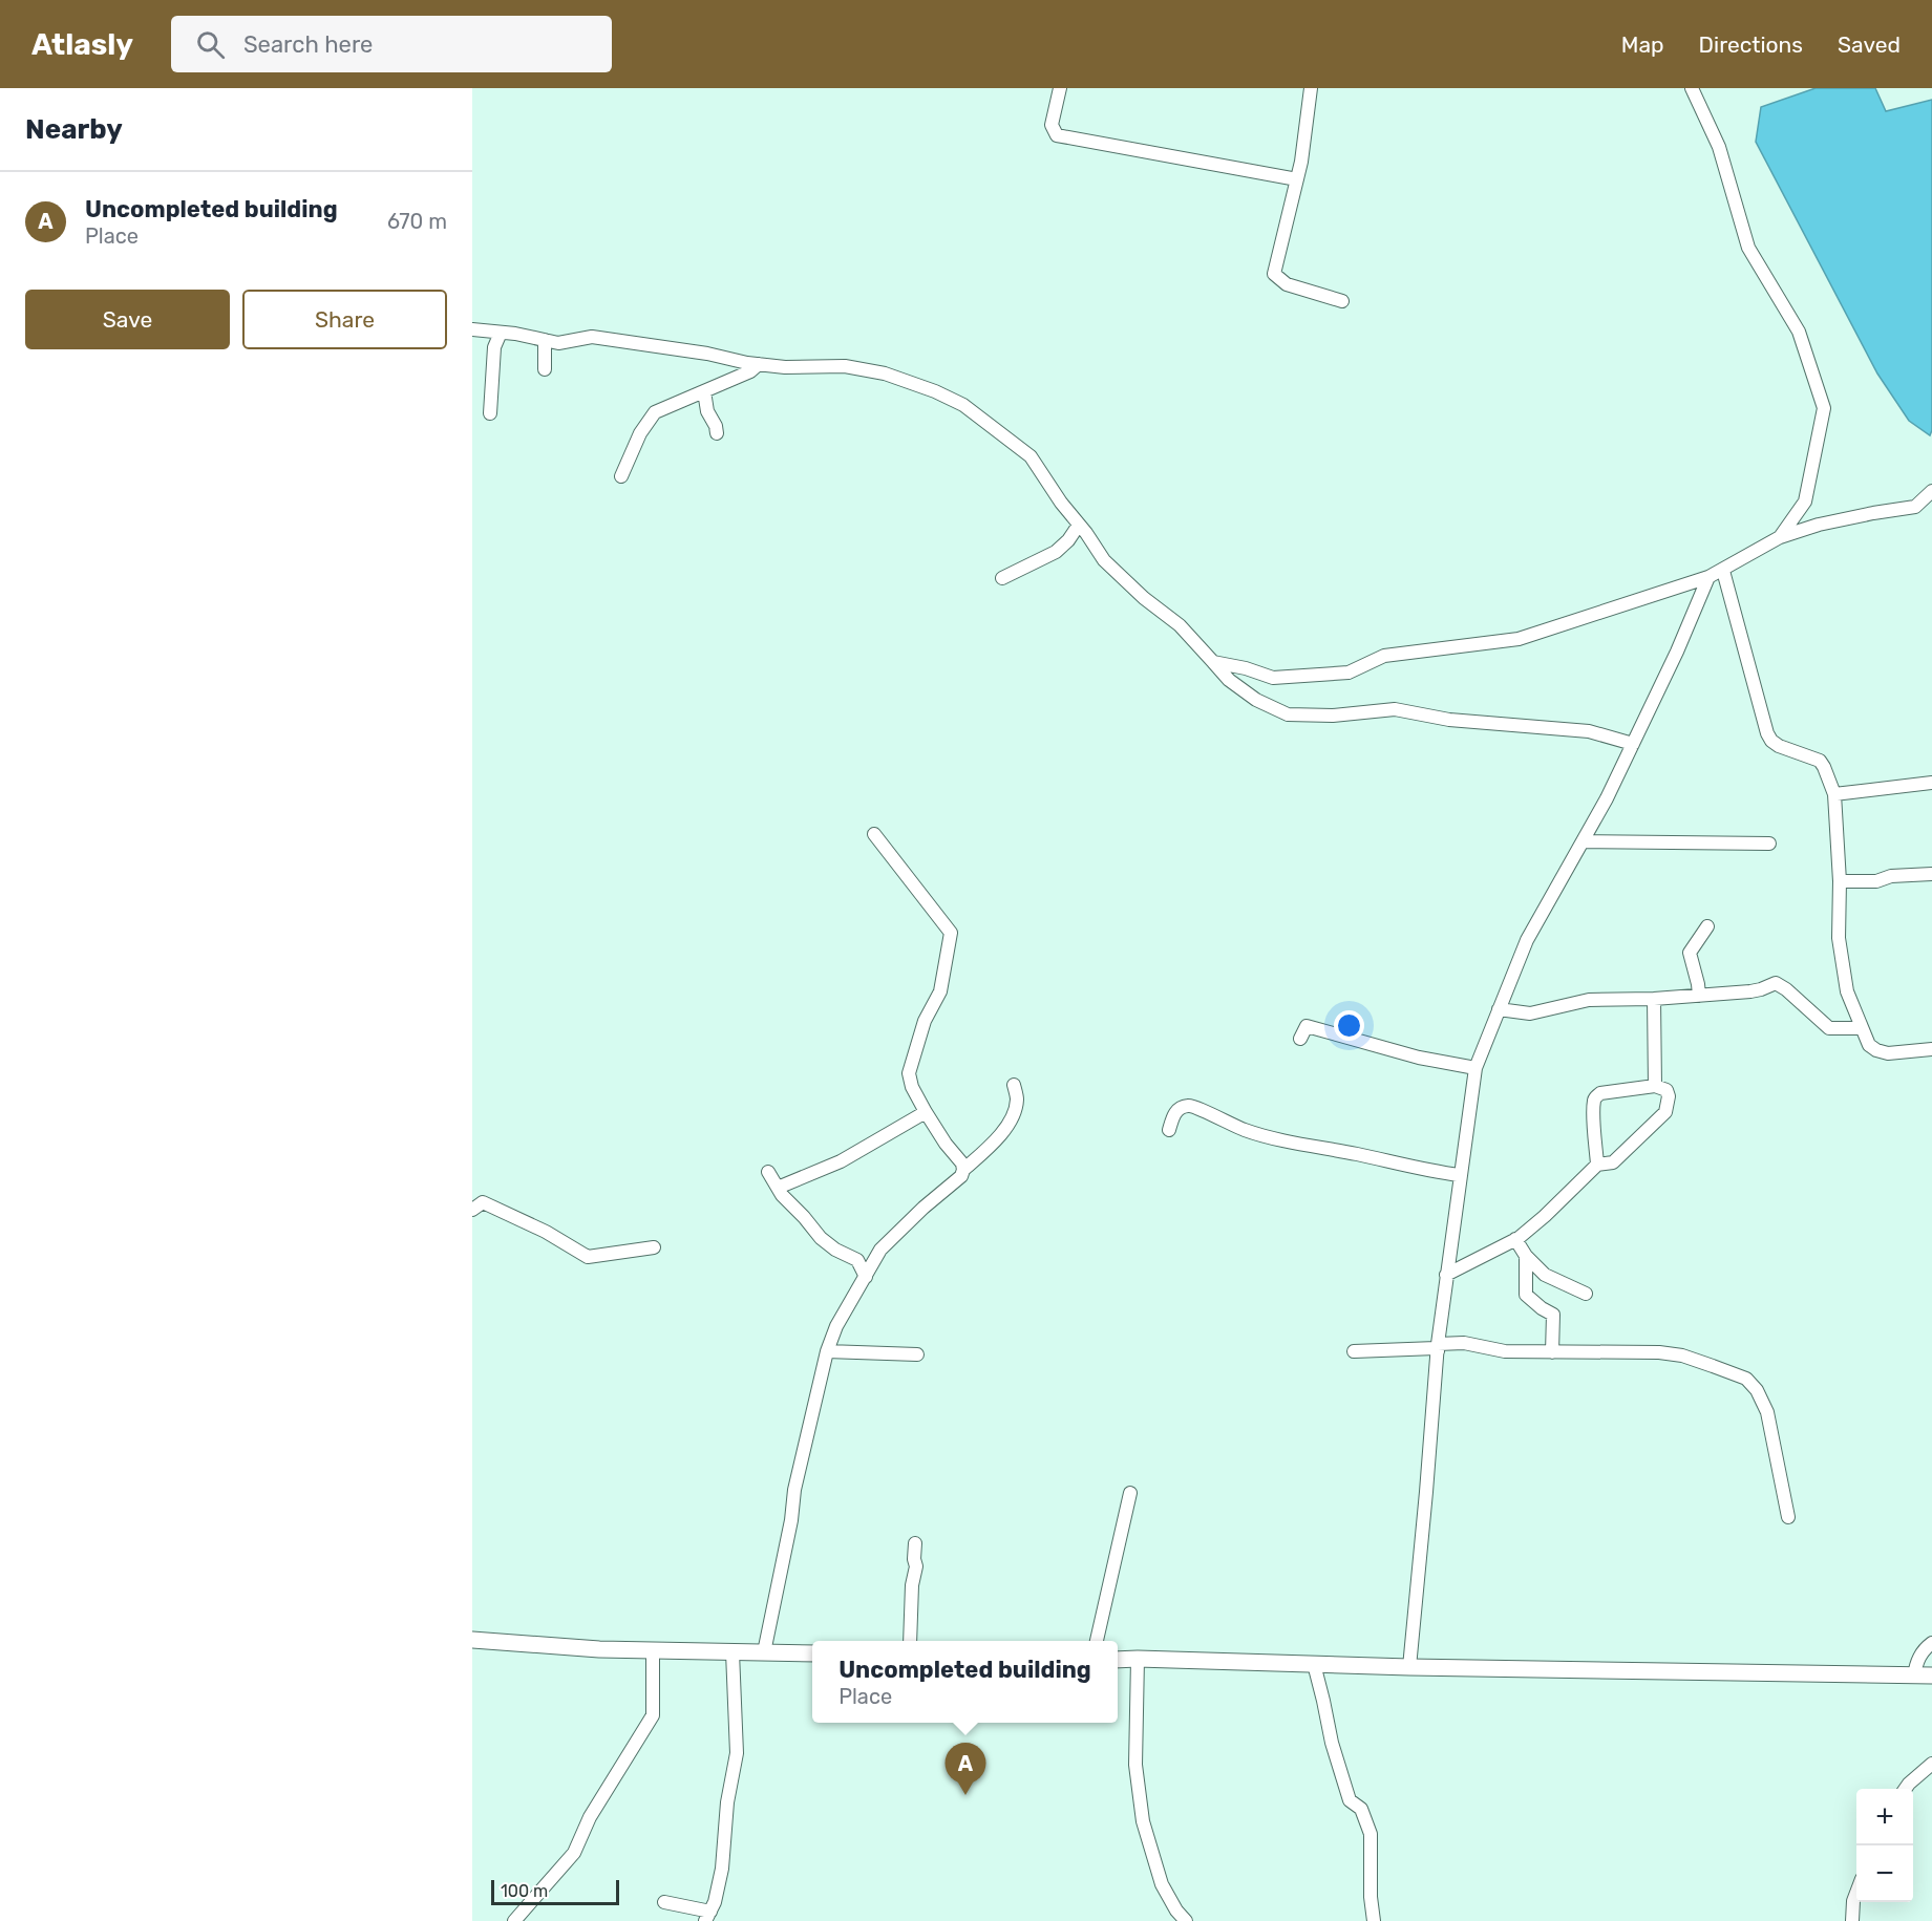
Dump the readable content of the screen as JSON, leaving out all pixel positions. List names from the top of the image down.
{
  "scale_bar": "100 m",
  "page": {
    "header": "Atlasly",
    "search": "Search here",
    "nav": ["Map", "Directions", "Saved"],
    "heading": "Nearby",
    "list": [
      {
        "mark": "A",
        "name": "Uncompleted building",
        "note": "Place",
        "value": "670 m"
      }
    ],
    "buttons": ["Save", "Share"],
    "popup": ["Uncompleted building", "Place"],
    "pins": "A",
    "map_buttons": ["+", "−"],
    "scale": "100 m"
  }
}
